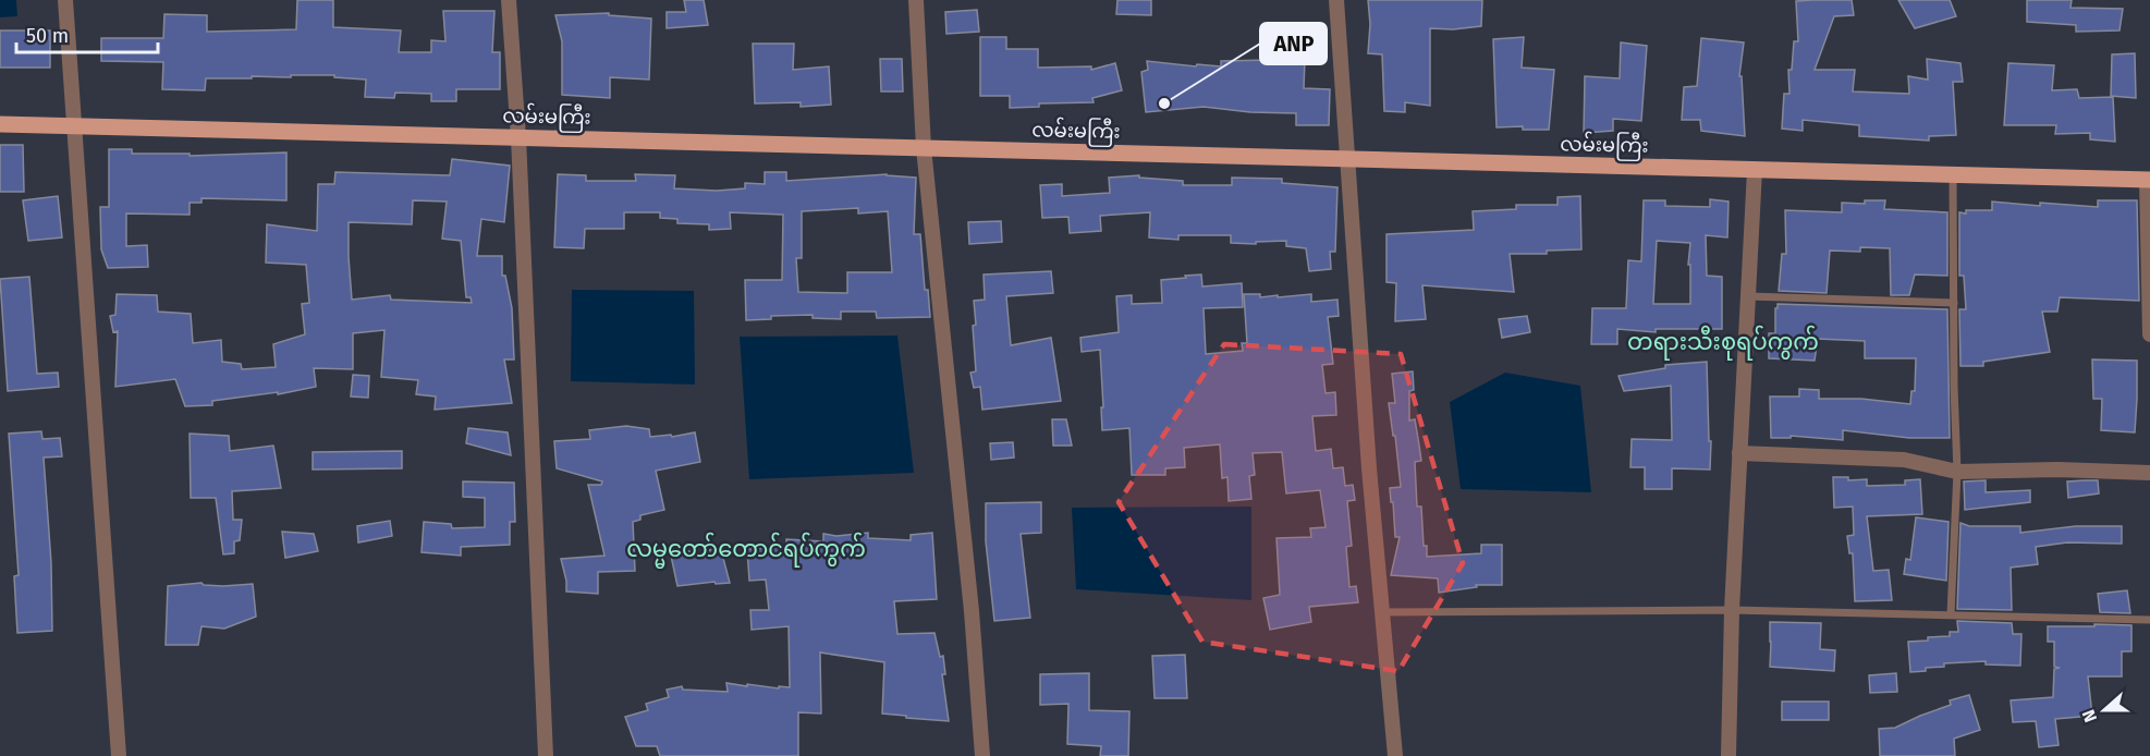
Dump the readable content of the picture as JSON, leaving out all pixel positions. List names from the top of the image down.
{
  "streets": {
    "main road": ["လမ်းမကြီး"]
  },
  "districts": ["တရားသီးစုရပ်ကွက်", "လမ္မတော်တောင်ရပ်ကွက်"],
  "places": ["ANP"],
  "scale_bar": "50 m",
  "north": "left"
}
